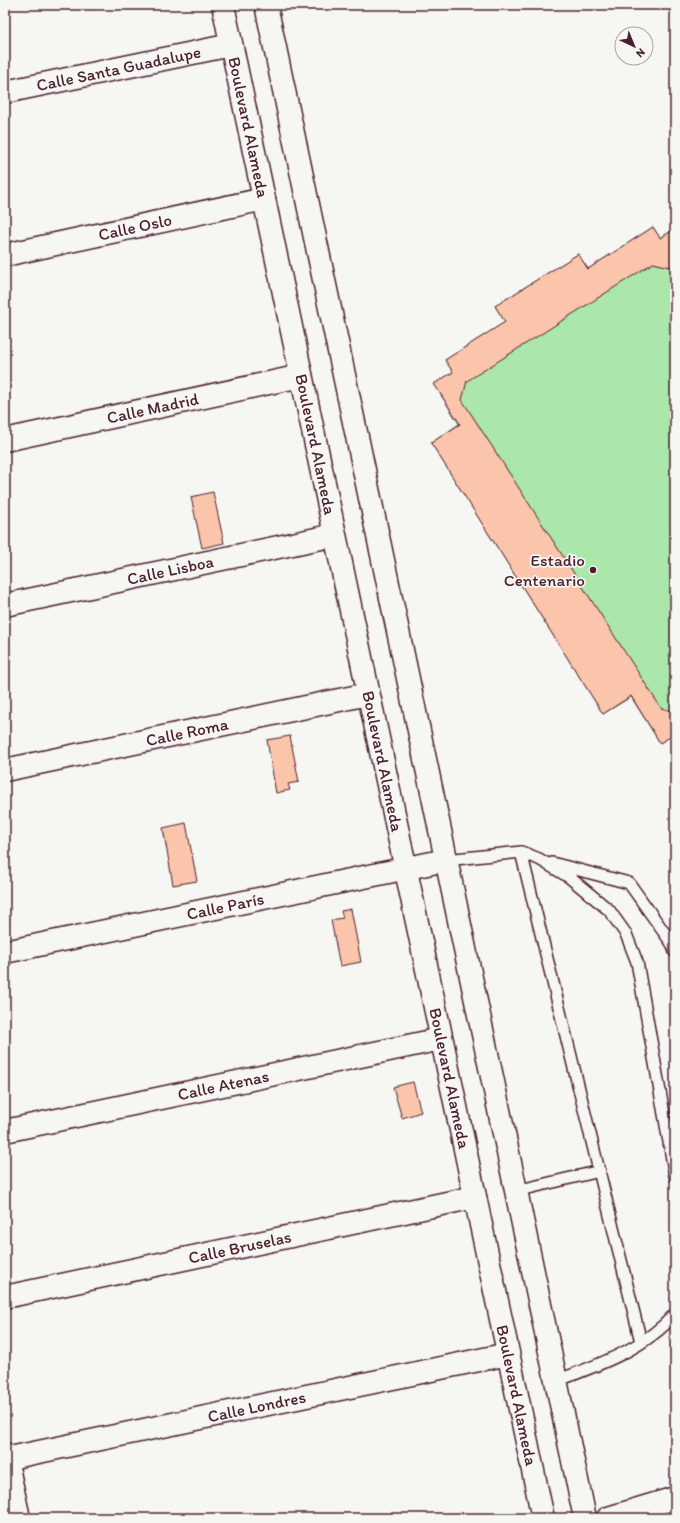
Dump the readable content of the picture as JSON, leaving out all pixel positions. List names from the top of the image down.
{
  "streets": {
    "street": [
      "Calle Santa Guadalupe",
      "Boulevard Alameda",
      "Calle Oslo",
      "Calle Madrid",
      "Calle Lisboa",
      "Calle Roma",
      "Calle París",
      "Calle Atenas",
      "Calle Bruselas",
      "Calle Londres"
    ]
  },
  "crossings": [
    ["Calle Santa Guadalupe", "Boulevard Alameda"],
    ["Boulevard Alameda", "Calle Oslo"],
    ["Boulevard Alameda", "Calle Madrid"],
    ["Boulevard Alameda", "Calle Lisboa"],
    ["Boulevard Alameda", "Calle Roma"],
    ["Boulevard Alameda", "Calle París"],
    ["Boulevard Alameda", "Calle Atenas"],
    ["Boulevard Alameda", "Calle Bruselas"],
    ["Boulevard Alameda", "Calle Londres"]
  ],
  "places": ["Estadio Centenario"],
  "north": "bottom right"
}
